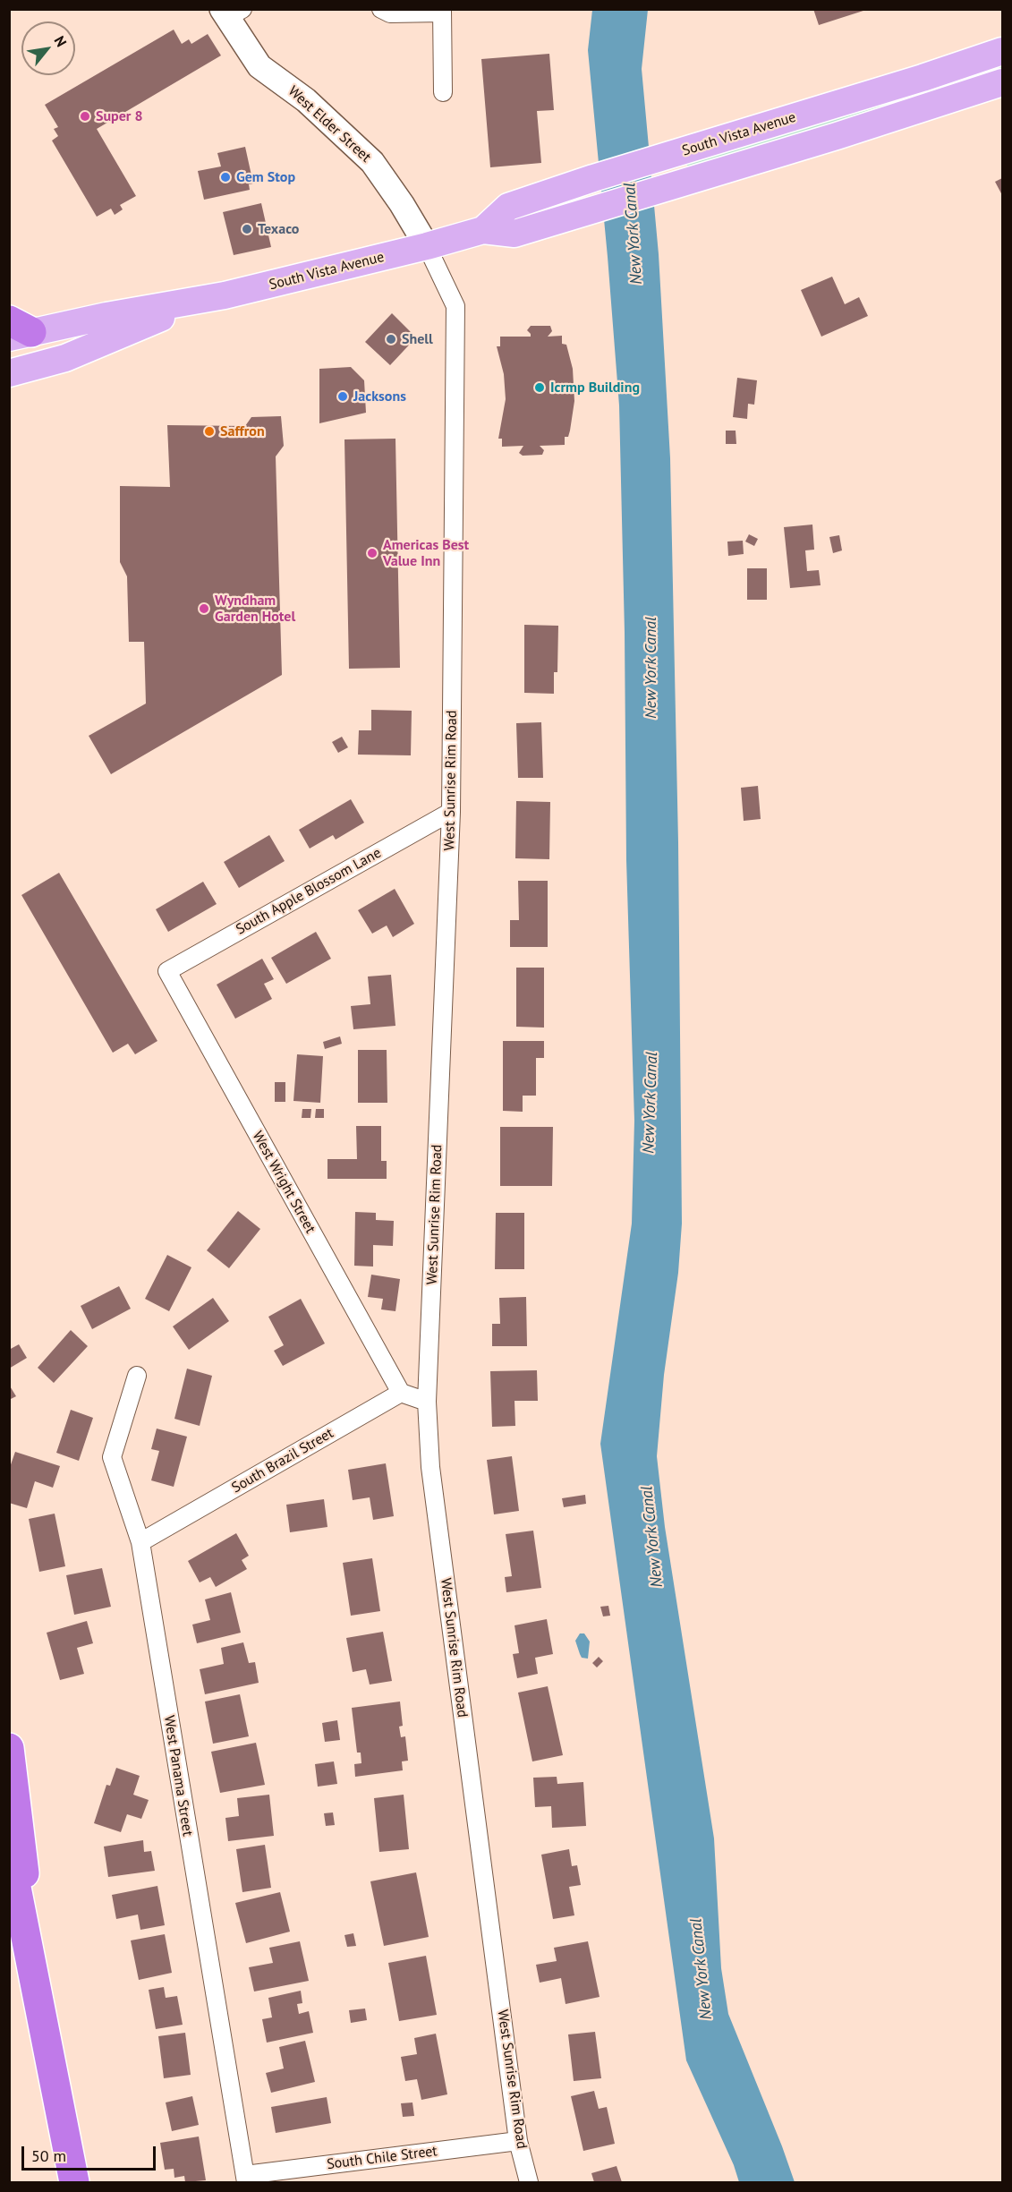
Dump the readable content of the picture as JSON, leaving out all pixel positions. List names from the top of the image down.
{
  "streets": {
    "main road": ["South Vista Avenue"],
    "street": [
      "West Elder Street",
      "West Sunrise Rim Road",
      "South Apple Blossom Lane",
      "West Wright Street",
      "South Brazil Street",
      "West Panama Street",
      "South Chile Street"
    ]
  },
  "crossings": [
    ["West Elder Street", "South Vista Avenue"],
    ["West Elder Street", "West Sunrise Rim Road"],
    ["South Vista Avenue", "West Sunrise Rim Road"],
    ["West Sunrise Rim Road", "South Apple Blossom Lane"],
    ["West Sunrise Rim Road", "South Chile Street"],
    ["South Apple Blossom Lane", "West Wright Street"],
    ["West Wright Street", "South Brazil Street"],
    ["South Brazil Street", "West Panama Street"],
    ["West Panama Street", "South Chile Street"]
  ],
  "water": ["New York Canal"],
  "places": [
    "Super 8",
    "Gem Stop",
    "Texaco",
    "Shell",
    "Icrmp Building",
    "Jacksons",
    "Saffron",
    "Americas Best Value Inn",
    "Wyndham Garden Hotel"
  ],
  "scale_bar": "50 m",
  "north": "top right"
}
